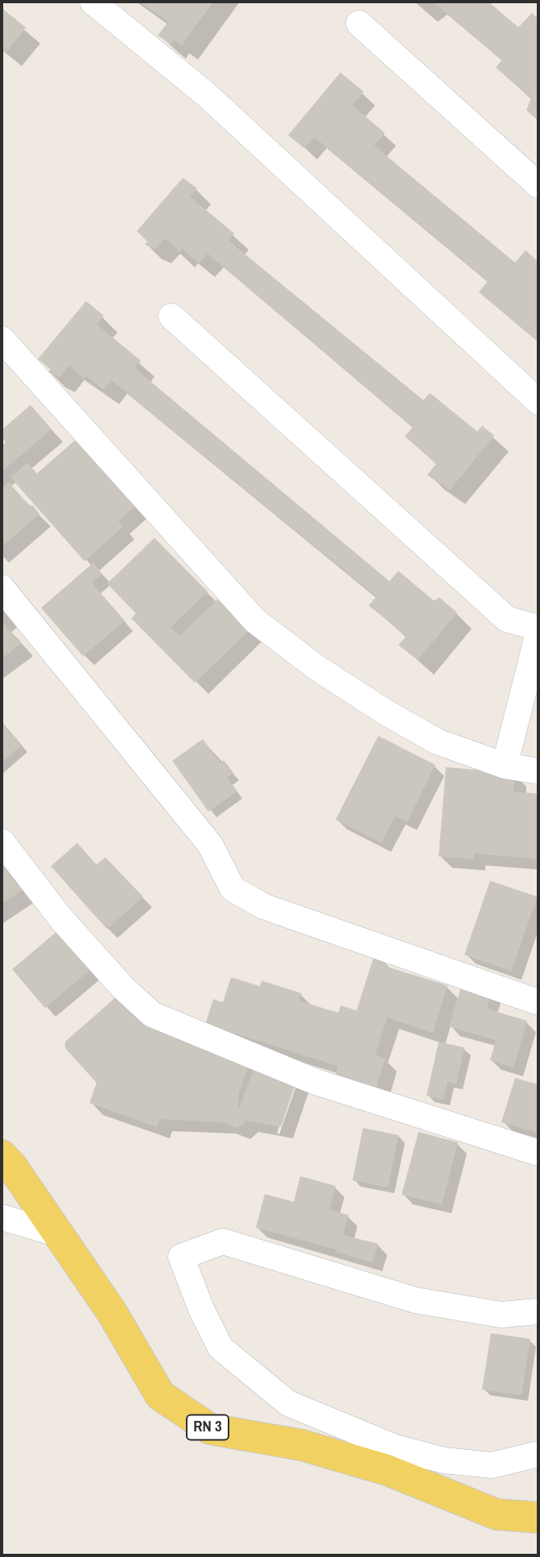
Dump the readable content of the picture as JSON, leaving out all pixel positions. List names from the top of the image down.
{
  "streets": {
    "main road": ["RN 3"]
  }
}
